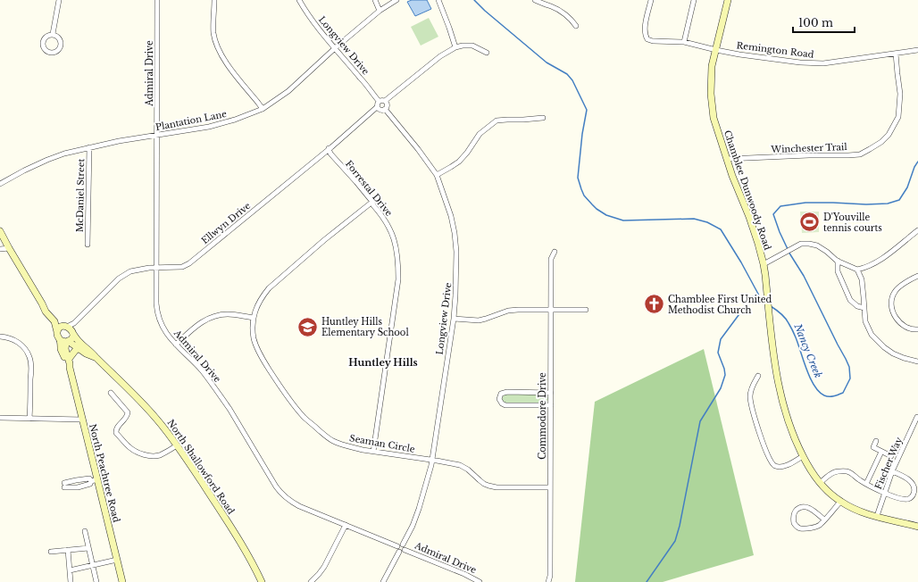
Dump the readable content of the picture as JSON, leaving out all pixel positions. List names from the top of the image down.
{
  "streets": {
    "street": [
      "Longview Drive",
      "Remington Road",
      "Admiral Drive",
      "Plantation Lane",
      "Winchester Trail",
      "Forrestal Drive",
      "Chamblee Dunwoody Road",
      "McDaniel Street",
      "Ellwyn Drive",
      "Commodore Drive",
      "Seaman Circle",
      "Fischer Way",
      "North Shallowford Road",
      "North Peachtree Road"
    ]
  },
  "crossings": [
    ["Longview Drive", "Admiral Drive"],
    ["Longview Drive", "Plantation Lane"],
    ["Longview Drive", "Ellwyn Drive"],
    ["Longview Drive", "Seaman Circle"],
    ["Remington Road", "Winchester Trail"],
    ["Remington Road", "Chamblee Dunwoody Road"],
    ["Admiral Drive", "Plantation Lane"],
    ["Admiral Drive", "Ellwyn Drive"],
    ["Plantation Lane", "McDaniel Street"],
    ["Winchester Trail", "Chamblee Dunwoody Road"],
    ["Forrestal Drive", "Ellwyn Drive"],
    ["Forrestal Drive", "Seaman Circle"],
    ["Chamblee Dunwoody Road", "Fischer Way"],
    ["Ellwyn Drive", "North Shallowford Road"],
    ["Ellwyn Drive", "North Peachtree Road"],
    ["Commodore Drive", "Seaman Circle"],
    ["North Shallowford Road", "North Peachtree Road"]
  ],
  "districts": ["Huntley Hills"],
  "water": ["Nancy Creek"],
  "places": {
    "sports": ["D'Youville tennis courts"],
    "church": ["Chamblee First United Methodist Church"],
    "school or university": ["Huntley Hills Elementary School"]
  },
  "scale_bar": "100 m"
}
